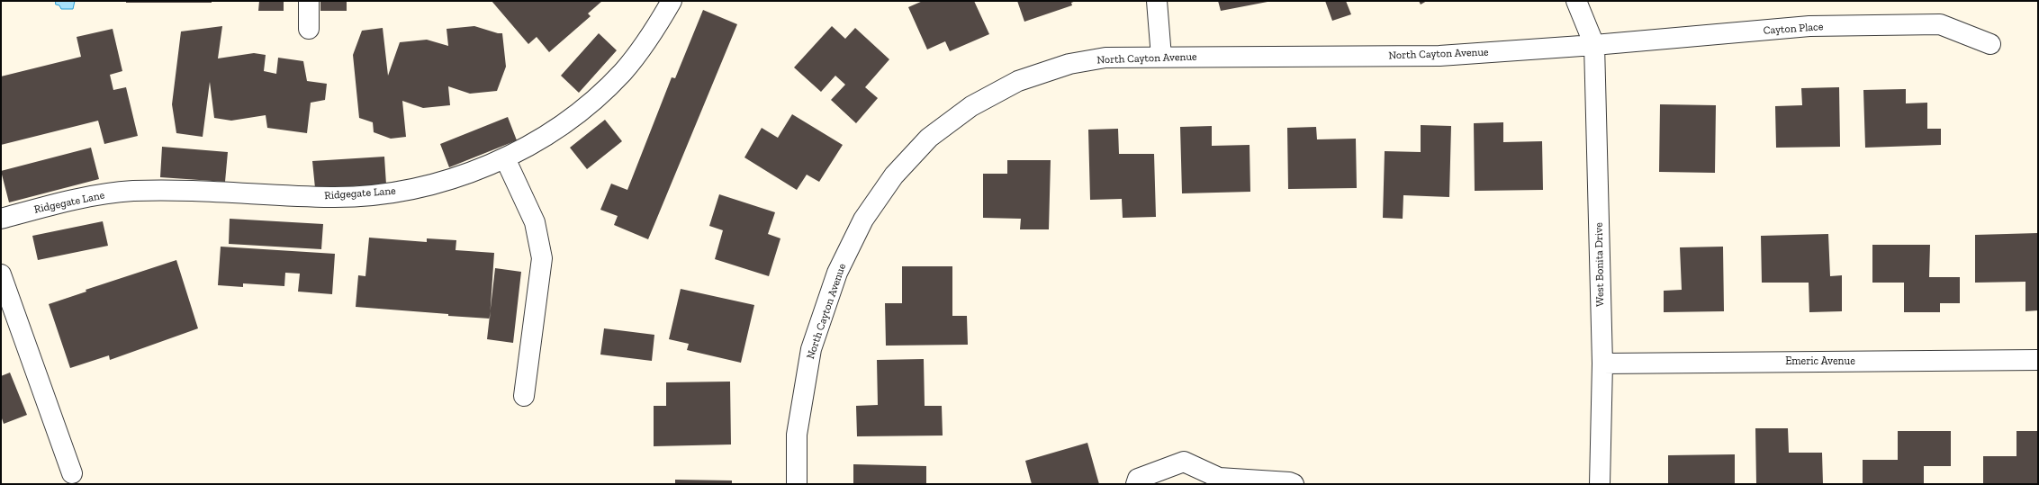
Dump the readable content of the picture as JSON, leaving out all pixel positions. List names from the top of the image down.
{
  "streets": {
    "street": [
      "Cayton Place",
      "North Cayton Avenue",
      "Ridgegate Lane",
      "West Bonita Drive",
      "Emeric Avenue"
    ]
  },
  "crossings": [
    ["Cayton Place", "North Cayton Avenue"],
    ["Cayton Place", "West Bonita Drive"],
    ["North Cayton Avenue", "West Bonita Drive"],
    ["West Bonita Drive", "Emeric Avenue"]
  ]
}
